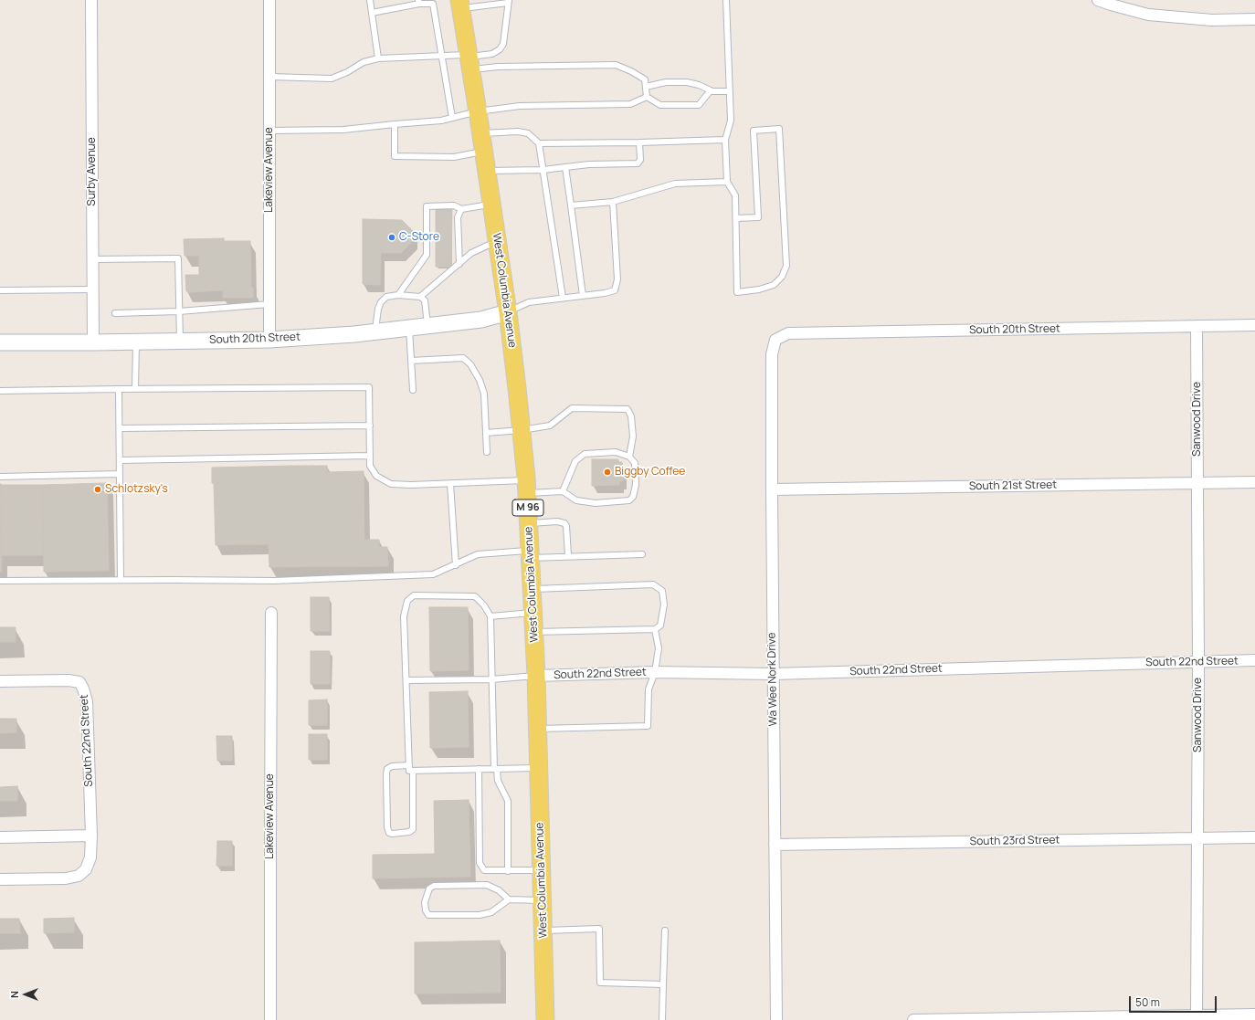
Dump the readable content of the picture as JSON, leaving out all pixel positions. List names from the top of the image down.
{
  "streets": {
    "main road": ["West Columbia Avenue", "South 20th Street", "M 96"],
    "street": [
      "Lakeview Avenue",
      "Surby Avenue",
      "Sanwood Drive",
      "South 21st Street",
      "South 22nd Street",
      "Wa Wee Nork Drive",
      "South 23rd Street"
    ]
  },
  "crossings": [
    ["Lakeview Avenue", "South 20th Street"],
    ["Surby Avenue", "South 20th Street"],
    ["West Columbia Avenue", "South 20th Street"],
    ["West Columbia Avenue", "South 22nd Street"],
    ["South 20th Street", "Sanwood Drive"],
    ["South 20th Street", "Wa Wee Nork Drive"],
    ["Sanwood Drive", "South 21st Street"],
    ["Sanwood Drive", "South 22nd Street"],
    ["Sanwood Drive", "South 23rd Street"],
    ["South 21st Street", "Wa Wee Nork Drive"],
    ["South 22nd Street", "Wa Wee Nork Drive"],
    ["Wa Wee Nork Drive", "South 23rd Street"]
  ],
  "places": ["C-Store", "Biggby Coffee", "Schlotzsky's"],
  "scale_bar": "50 m",
  "north": "left"
}
